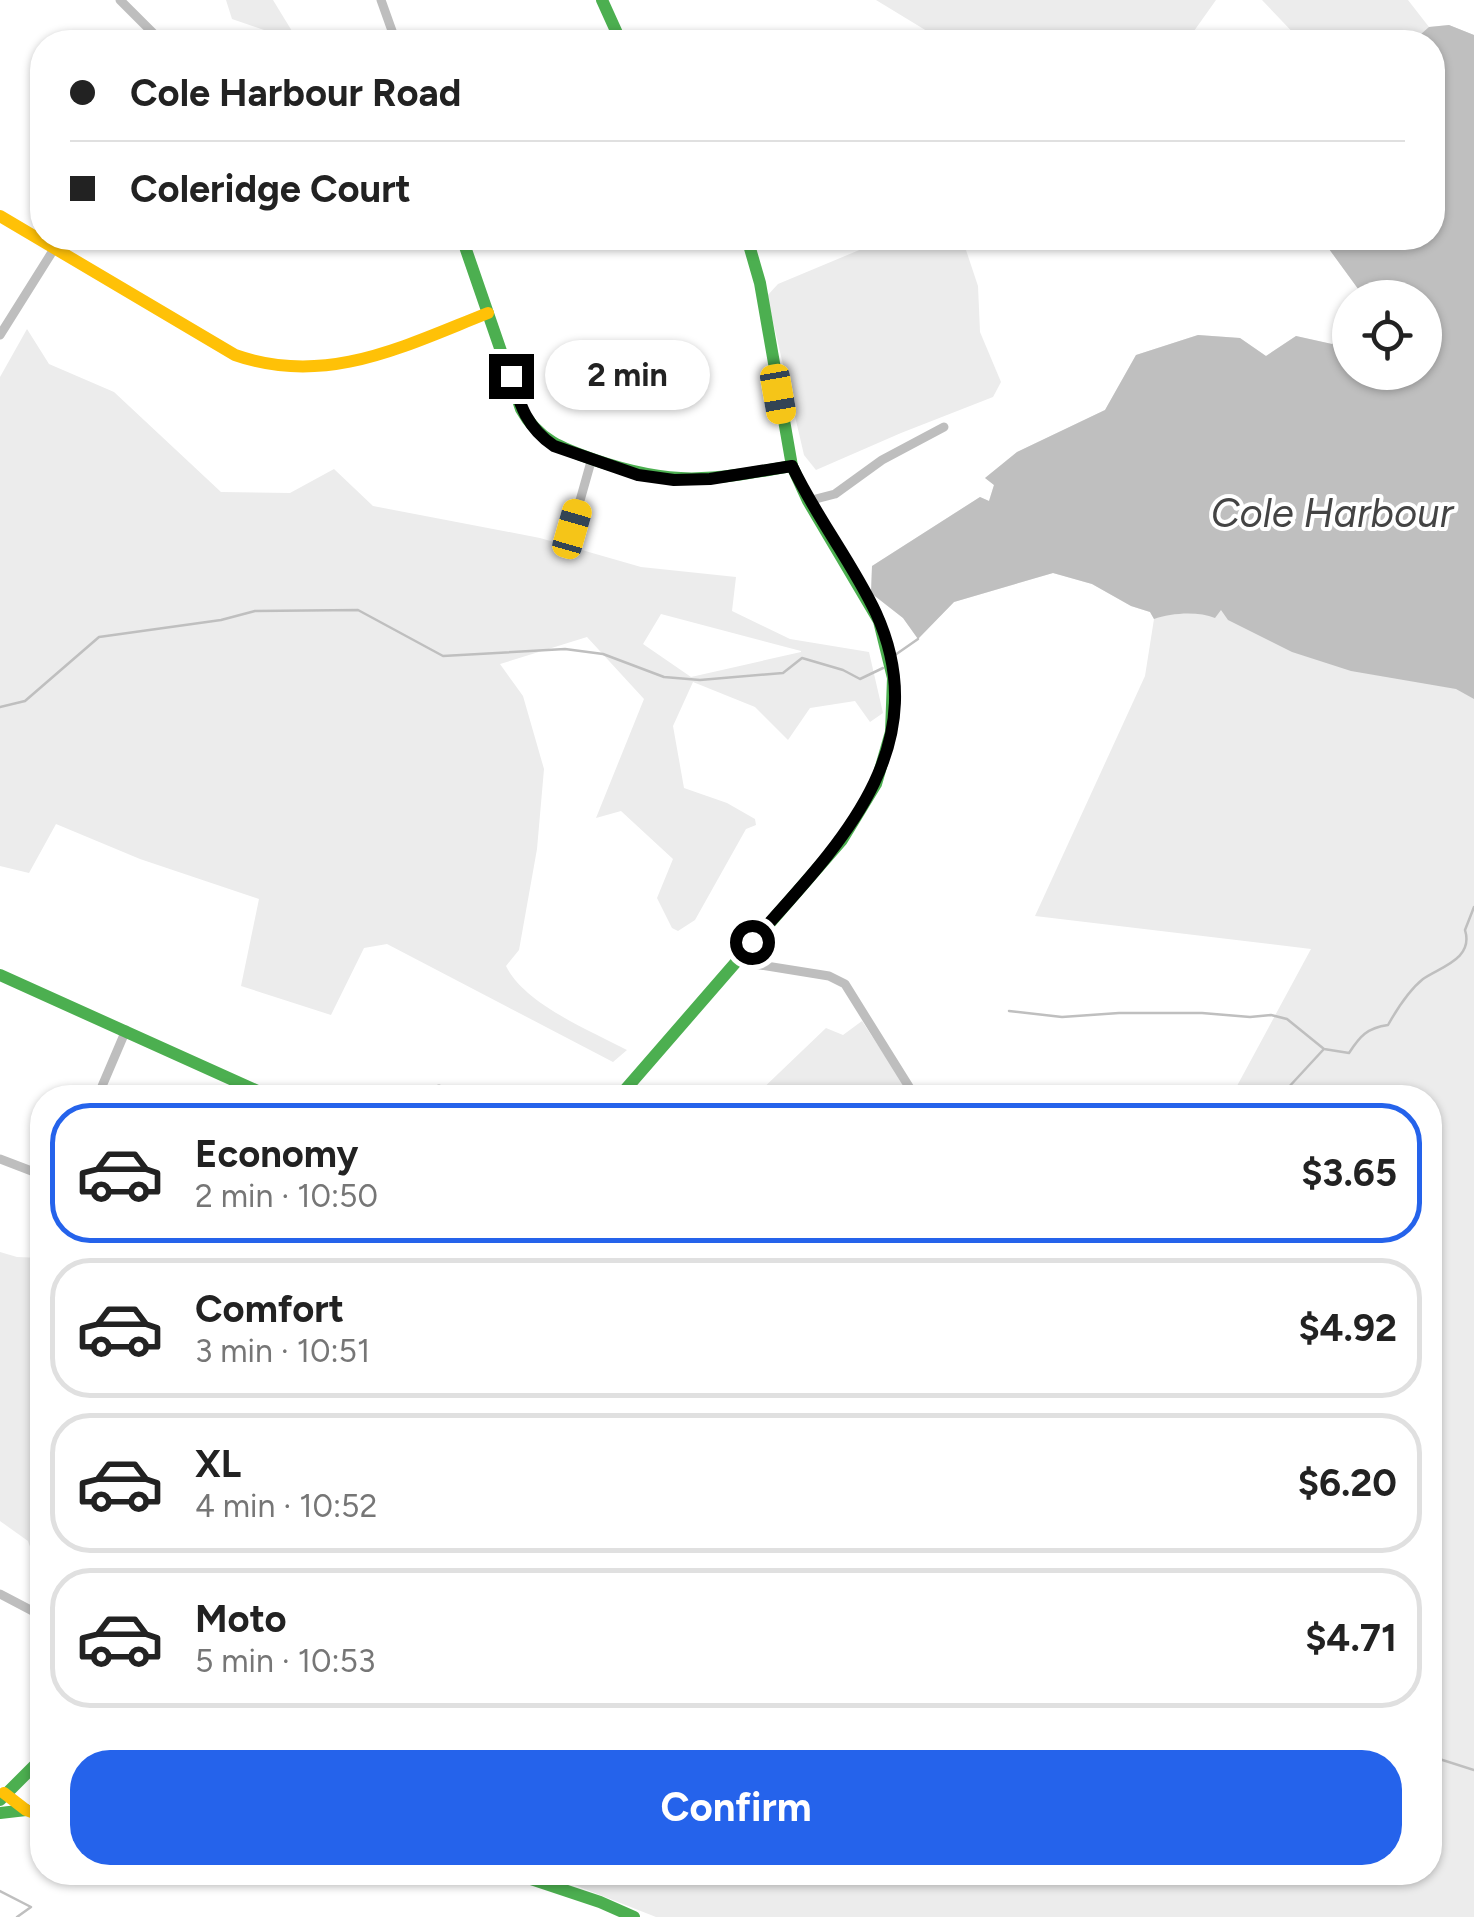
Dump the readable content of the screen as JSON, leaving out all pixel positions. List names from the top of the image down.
{
  "water": ["Cole Harbour"],
  "page": {
    "banner": ["Cole Harbour Road", "Coleridge Court"],
    "bubble": "2 min",
    "list": [
      {
        "name": "Economy",
        "note": "2 min · 10:50",
        "value": "$3.65"
      },
      {
        "name": "Comfort",
        "note": "3 min · 10:51",
        "value": "$4.92"
      },
      {
        "name": "XL",
        "note": "4 min · 10:52",
        "value": "$6.20"
      },
      {
        "name": "Moto",
        "note": "5 min · 10:53",
        "value": "$4.71"
      }
    ],
    "buttons": "Confirm"
  }
}
